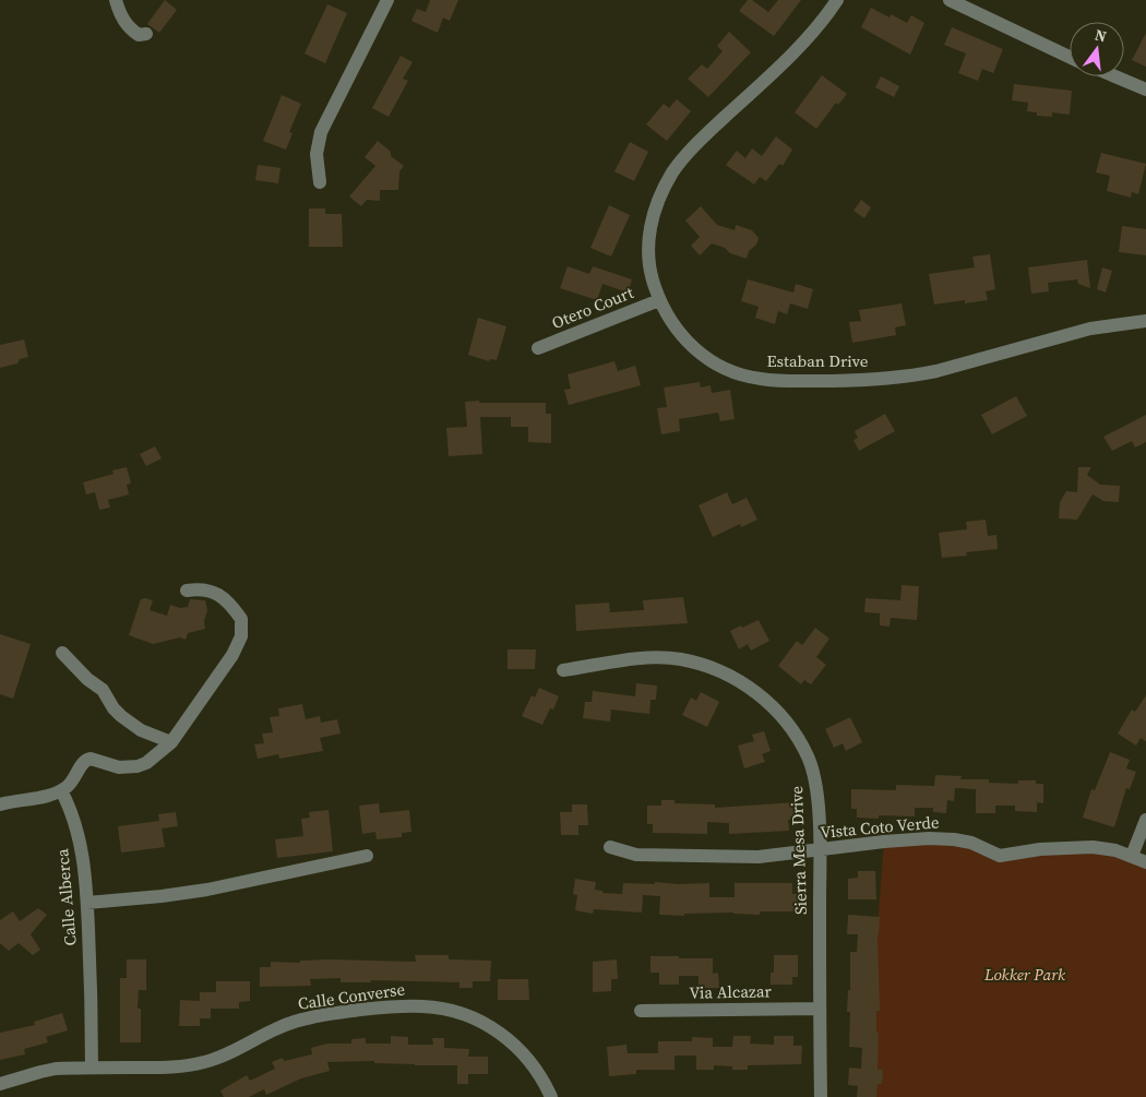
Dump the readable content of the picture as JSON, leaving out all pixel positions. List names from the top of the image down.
{
  "streets": {
    "street": [
      "Otero Court",
      "Estaban Drive",
      "Vista Coto Verde",
      "Sierra Mesa Drive",
      "Calle Alberca",
      "Via Alcazar",
      "Calle Converse"
    ]
  },
  "crossings": [
    ["Otero Court", "Estaban Drive"],
    ["Vista Coto Verde", "Sierra Mesa Drive"],
    ["Sierra Mesa Drive", "Via Alcazar"],
    ["Calle Alberca", "Calle Converse"]
  ],
  "parks": ["Lokker Park"],
  "north": "top"
}
